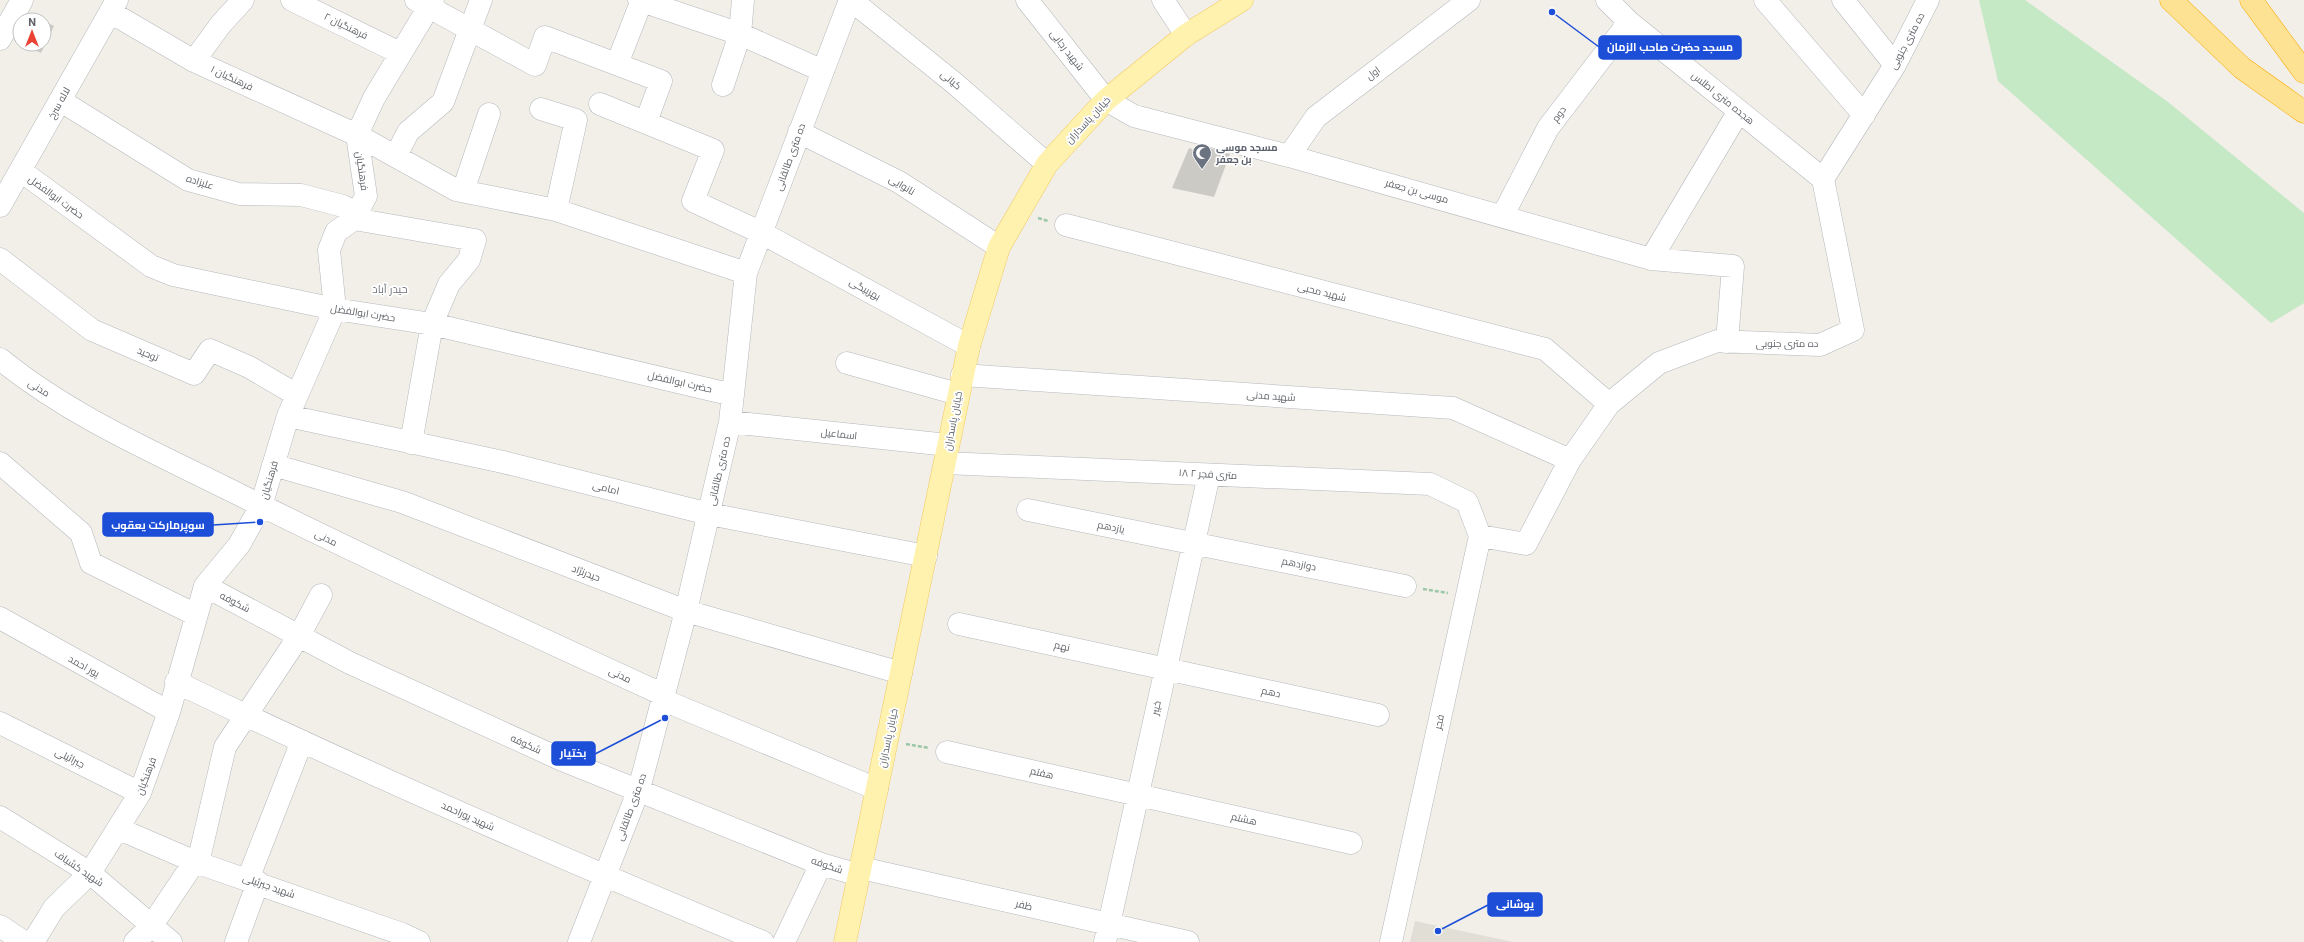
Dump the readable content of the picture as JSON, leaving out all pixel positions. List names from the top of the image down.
{
  "streets": {
    "main road": ["خیابان پاسداران"],
    "street": [
      "فرهنگیان ۲",
      "ده متری جنوبی",
      "شهید رجایی",
      "اول",
      "فرهنگیان ۱",
      "کیانی",
      "هجده متری اطلس",
      "لاله سرخ",
      "دوم",
      "ده متری طالقانی",
      "فرهنگیان",
      "علیزاده",
      "نانوایی",
      "موسی بن جعفر",
      "حضرت ابوالفضل",
      "بهربیگی",
      "شهید محبی",
      "توحید",
      "مدنی",
      "شهید مدنی",
      "اسماعیل",
      "۱۸ متری فجر ۲",
      "امامی",
      "یازدهم",
      "دوازدهم",
      "حیدرنژاد",
      "شکوفه",
      "نهم",
      "پور احمد",
      "دهم",
      "خیبر",
      "فجر",
      "جبرائیلی",
      "هفتم",
      "شهید پوراحمد",
      "هشتم",
      "شهید کشباف",
      "شهید جبرئیلی",
      "ظفر"
    ]
  },
  "crossings": [
    ["ده متری جنوبی", "هجده متری اطلس"],
    ["ده متری جنوبی", "موسی بن جعفر"],
    ["ده متری جنوبی", "شهید محبی"],
    ["ده متری جنوبی", "شهید مدنی"],
    ["ده متری جنوبی", "۱۸ متری فجر ۲"],
    ["ده متری جنوبی", "فجر"],
    ["شهید رجایی", "خیابان پاسداران"],
    ["شهید رجایی", "موسی بن جعفر"],
    ["اول", "موسی بن جعفر"],
    ["فرهنگیان ۱", "لاله سرخ"],
    ["فرهنگیان ۱", "ده متری طالقانی"],
    ["فرهنگیان ۱", "فرهنگیان"],
    ["کیانی", "خیابان پاسداران"],
    ["کیانی", "ده متری طالقانی"],
    ["هجده متری اطلس", "دوم"],
    ["لاله سرخ", "علیزاده"],
    ["لاله سرخ", "حضرت ابوالفضل"],
    ["دوم", "موسی بن جعفر"],
    ["خیابان پاسداران", "نانوایی"],
    ["خیابان پاسداران", "موسی بن جعفر"],
    ["خیابان پاسداران", "بهربیگی"],
    ["خیابان پاسداران", "مدنی"],
    ["خیابان پاسداران", "شهید مدنی"],
    ["خیابان پاسداران", "اسماعیل"],
    ["خیابان پاسداران", "۱۸ متری فجر ۲"],
    ["خیابان پاسداران", "امامی"],
    ["خیابان پاسداران", "حیدرنژاد"],
    ["خیابان پاسداران", "شکوفه"],
    ["خیابان پاسداران", "ظفر"],
    ["ده متری طالقانی", "نانوایی"],
    ["ده متری طالقانی", "حضرت ابوالفضل"],
    ["ده متری طالقانی", "بهربیگی"],
    ["ده متری طالقانی", "مدنی"],
    ["ده متری طالقانی", "اسماعیل"],
    ["ده متری طالقانی", "امامی"],
    ["ده متری طالقانی", "حیدرنژاد"],
    ["ده متری طالقانی", "شکوفه"],
    ["ده متری طالقانی", "شهید پوراحمد"],
    ["فرهنگیان", "علیزاده"],
    ["فرهنگیان", "حضرت ابوالفضل"],
    ["فرهنگیان", "توحید"],
    ["فرهنگیان", "مدنی"],
    ["فرهنگیان", "امامی"],
    ["فرهنگیان", "حیدرنژاد"],
    ["فرهنگیان", "شکوفه"],
    ["فرهنگیان", "پور احمد"],
    ["فرهنگیان", "جبرائیلی"],
    ["فرهنگیان", "شهید پوراحمد"],
    ["فرهنگیان", "شهید کشباف"],
    ["فرهنگیان", "شهید جبرئیلی"],
    ["علیزاده", "حضرت ابوالفضل"],
    ["اسماعیل", "۱۸ متری فجر ۲"],
    ["۱۸ متری فجر ۲", "خیبر"],
    ["۱۸ متری فجر ۲", "فجر"],
    ["یازدهم", "دوازدهم"],
    ["یازدهم", "خیبر"],
    ["دوازدهم", "خیبر"],
    ["شکوفه", "ظفر"],
    ["نهم", "دهم"],
    ["نهم", "خیبر"],
    ["دهم", "خیبر"],
    ["خیبر", "هفتم"],
    ["خیبر", "هشتم"],
    ["خیبر", "ظفر"],
    ["هفتم", "هشتم"]
  ],
  "districts": ["حیدر آباد"],
  "places": {
    "other": [
      "مسجد حضرت صاحب الزمان",
      "سوپرمارکت یعقوب",
      "بختیار",
      "یوشانی"
    ],
    "mosque": ["مسجد موسی بن جعفر"]
  },
  "north": "top"
}
